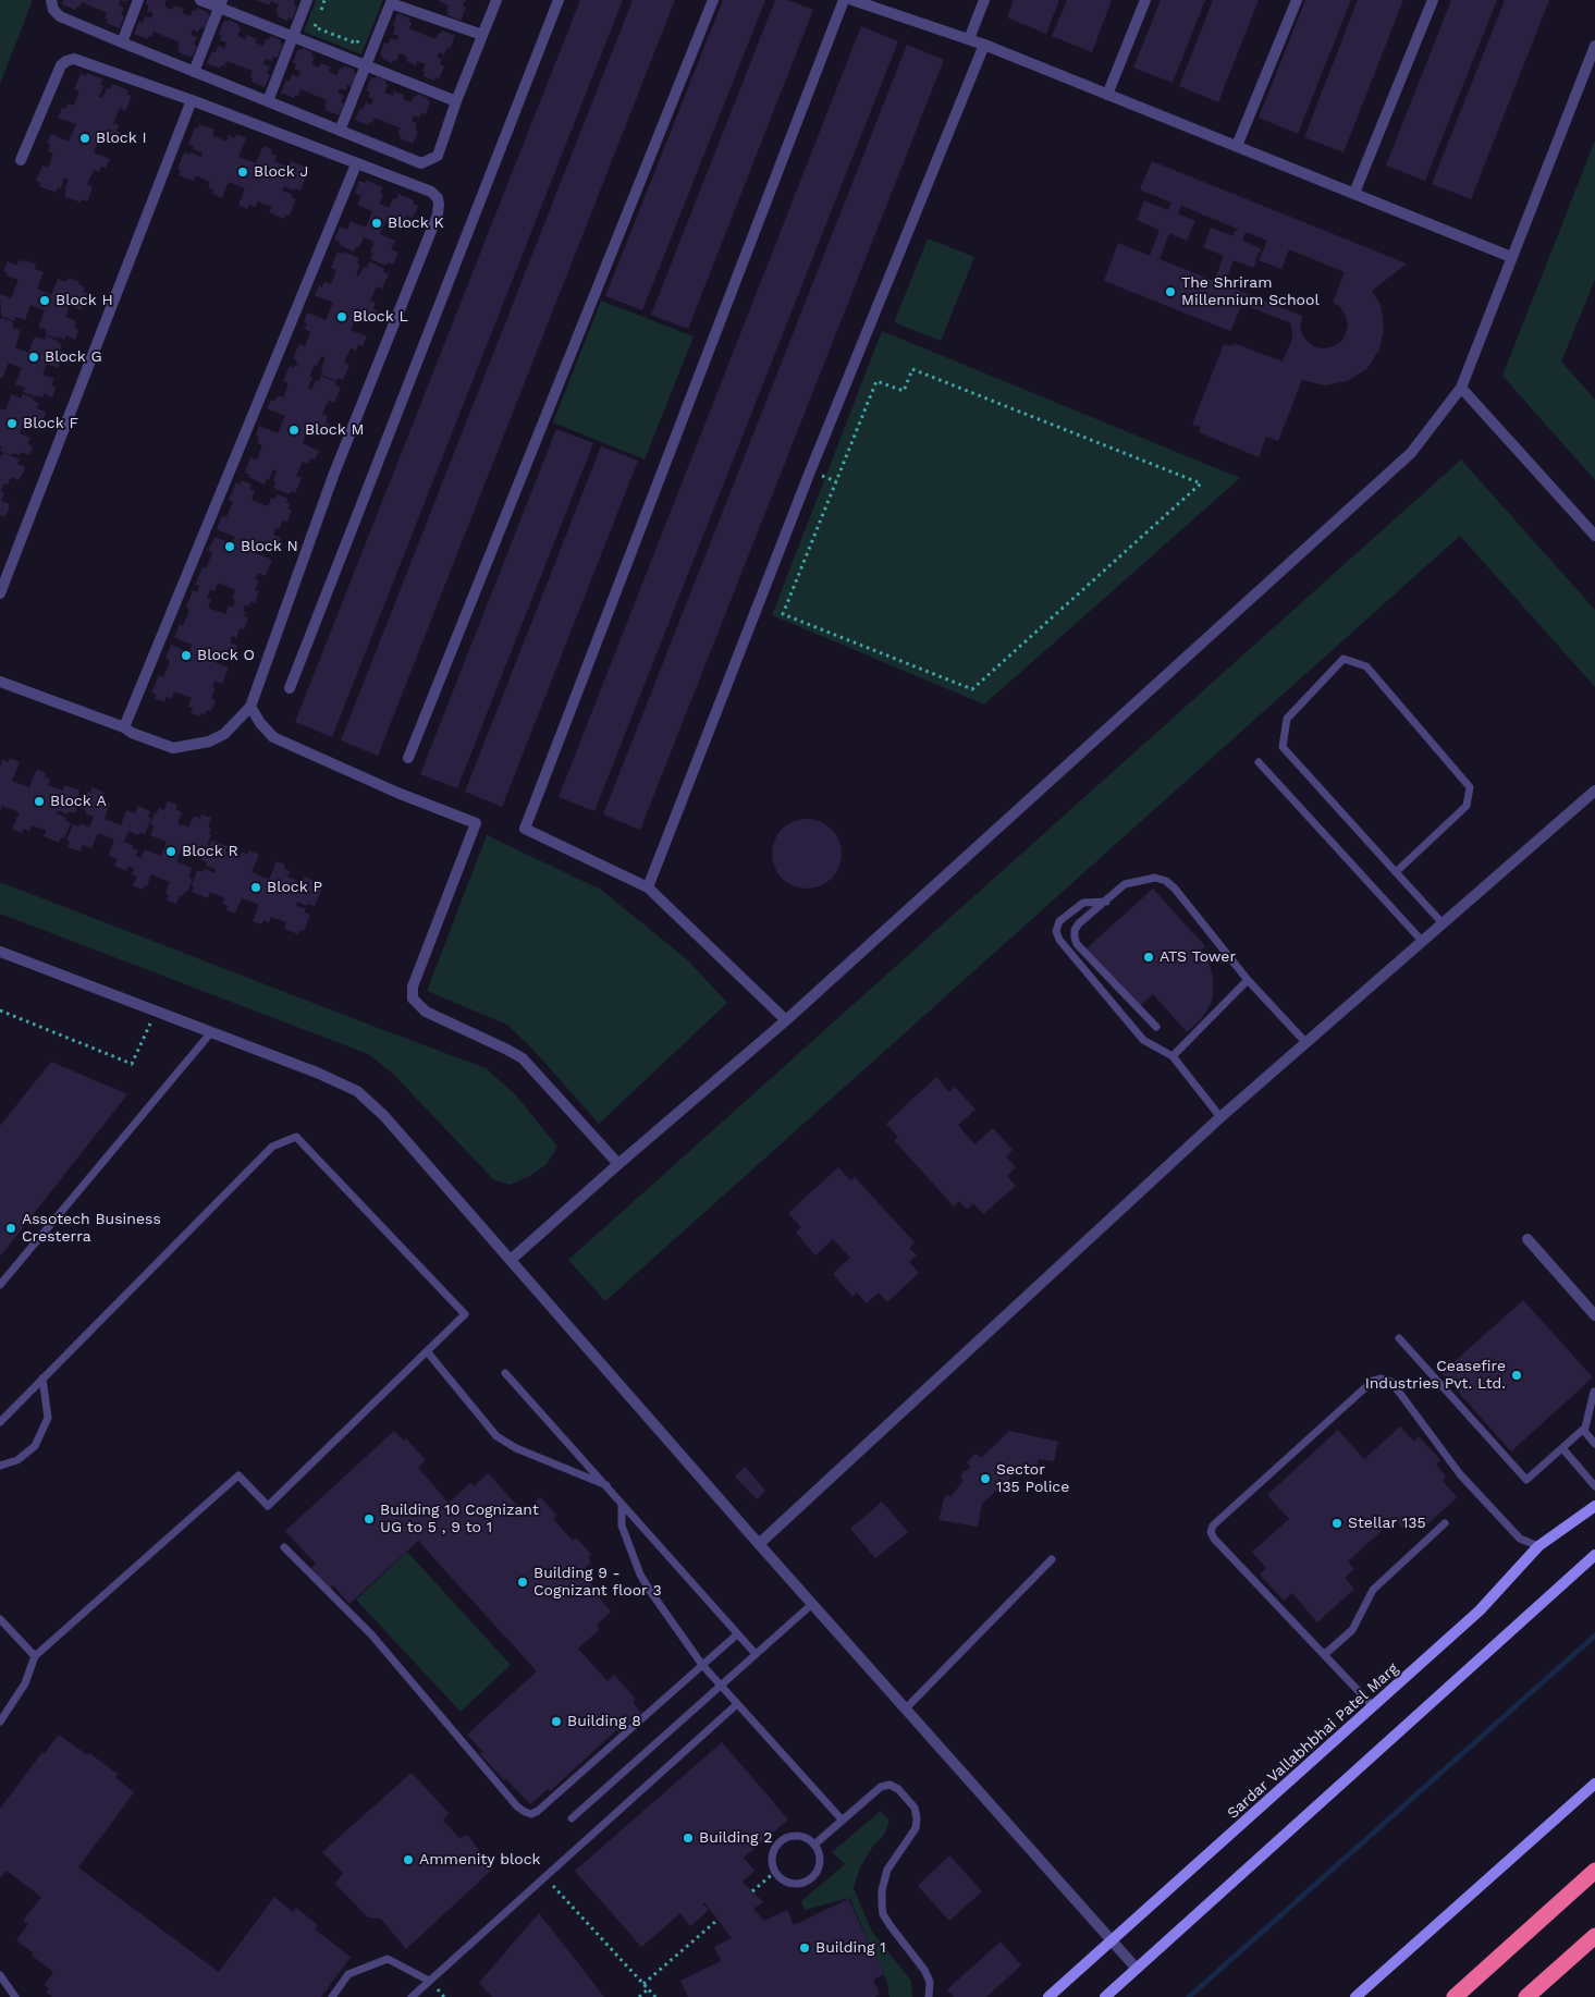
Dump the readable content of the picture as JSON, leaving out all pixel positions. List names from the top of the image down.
{
  "streets": {
    "street": ["Sardar Vallabhbhai Patel Marg"]
  },
  "places": [
    "Block I",
    "Block J",
    "Block K",
    "The Shriram Millennium School",
    "Block H",
    "Block L",
    "Block G",
    "Block F",
    "Block M",
    "Block N",
    "Block O",
    "Block A",
    "Block R",
    "Block P",
    "ATS Tower",
    "Assotech Business Cresterra",
    "Ceasefire Industries Pvt. Ltd.",
    "Sector 135 Police",
    "Building 10 Cognizant UG to 5 , 9 to 1",
    "Stellar 135",
    "Building 9 - Cognizant floor 3",
    "Building 8",
    "Building 2",
    "Ammenity block",
    "Building 1"
  ]
}
